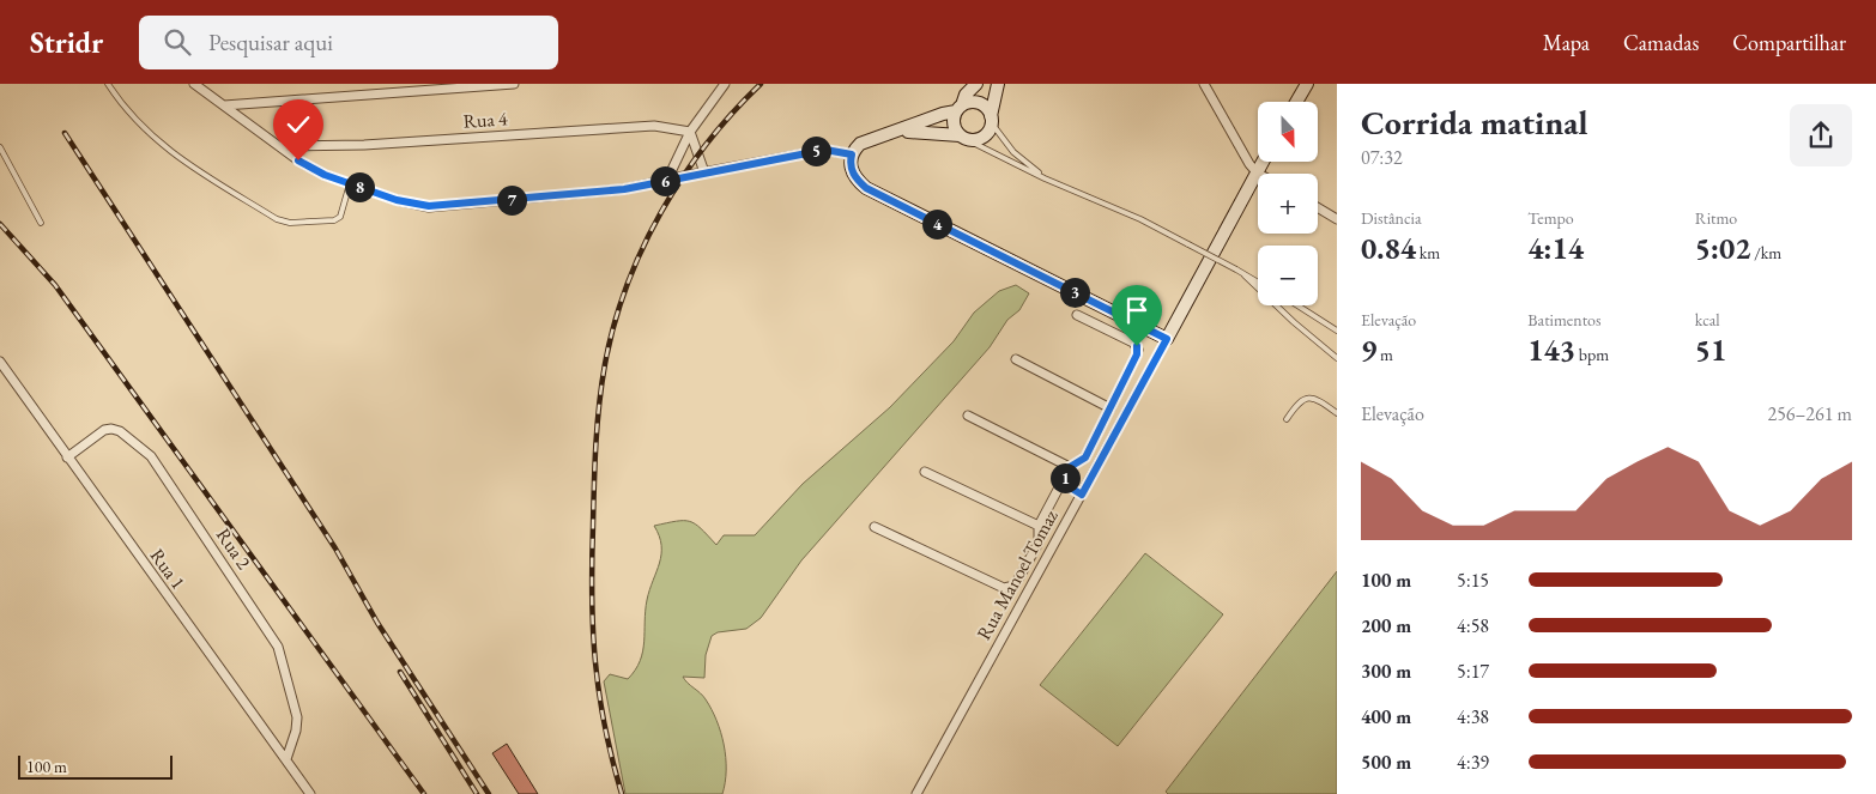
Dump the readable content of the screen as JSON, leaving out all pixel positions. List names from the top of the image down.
{
  "streets": {
    "street": [
      "Rua 4",
      "Rua 2",
      "Rua 1",
      "Rua Manoel Tomaz"
    ]
  },
  "crossings": [
    ["Rua 2", "Rua 1"]
  ],
  "scale_bar": "100 m",
  "north": "bottom",
  "page": {
    "header": "Stridr",
    "search": "Pesquisar aqui",
    "nav": ["Mapa", "Camadas", "Compartilhar"],
    "heading": ["Corrida matinal", "07:32"],
    "map_buttons": ["+", "−"],
    "pins": [
      "5",
      "6",
      "8",
      "7",
      "4",
      "3",
      "1"
    ],
    "stats": [
      ["Distância", "0.84 km"],
      ["Tempo", "4:14"],
      ["Ritmo", "5:02 /km"],
      ["Elevação", "9 m"],
      ["Batimentos", "143 bpm"],
      ["kcal", "51"]
    ],
    "chart": ["Elevação", "256–261 m"],
    "list": [
      {
        "name": "100 m",
        "note": "5:15"
      },
      {
        "name": "200 m",
        "note": "4:58"
      },
      {
        "name": "300 m",
        "note": "5:17"
      },
      {
        "name": "400 m",
        "note": "4:38"
      },
      {
        "name": "500 m",
        "note": "4:39"
      }
    ],
    "scale": "100 m"
  }
}
